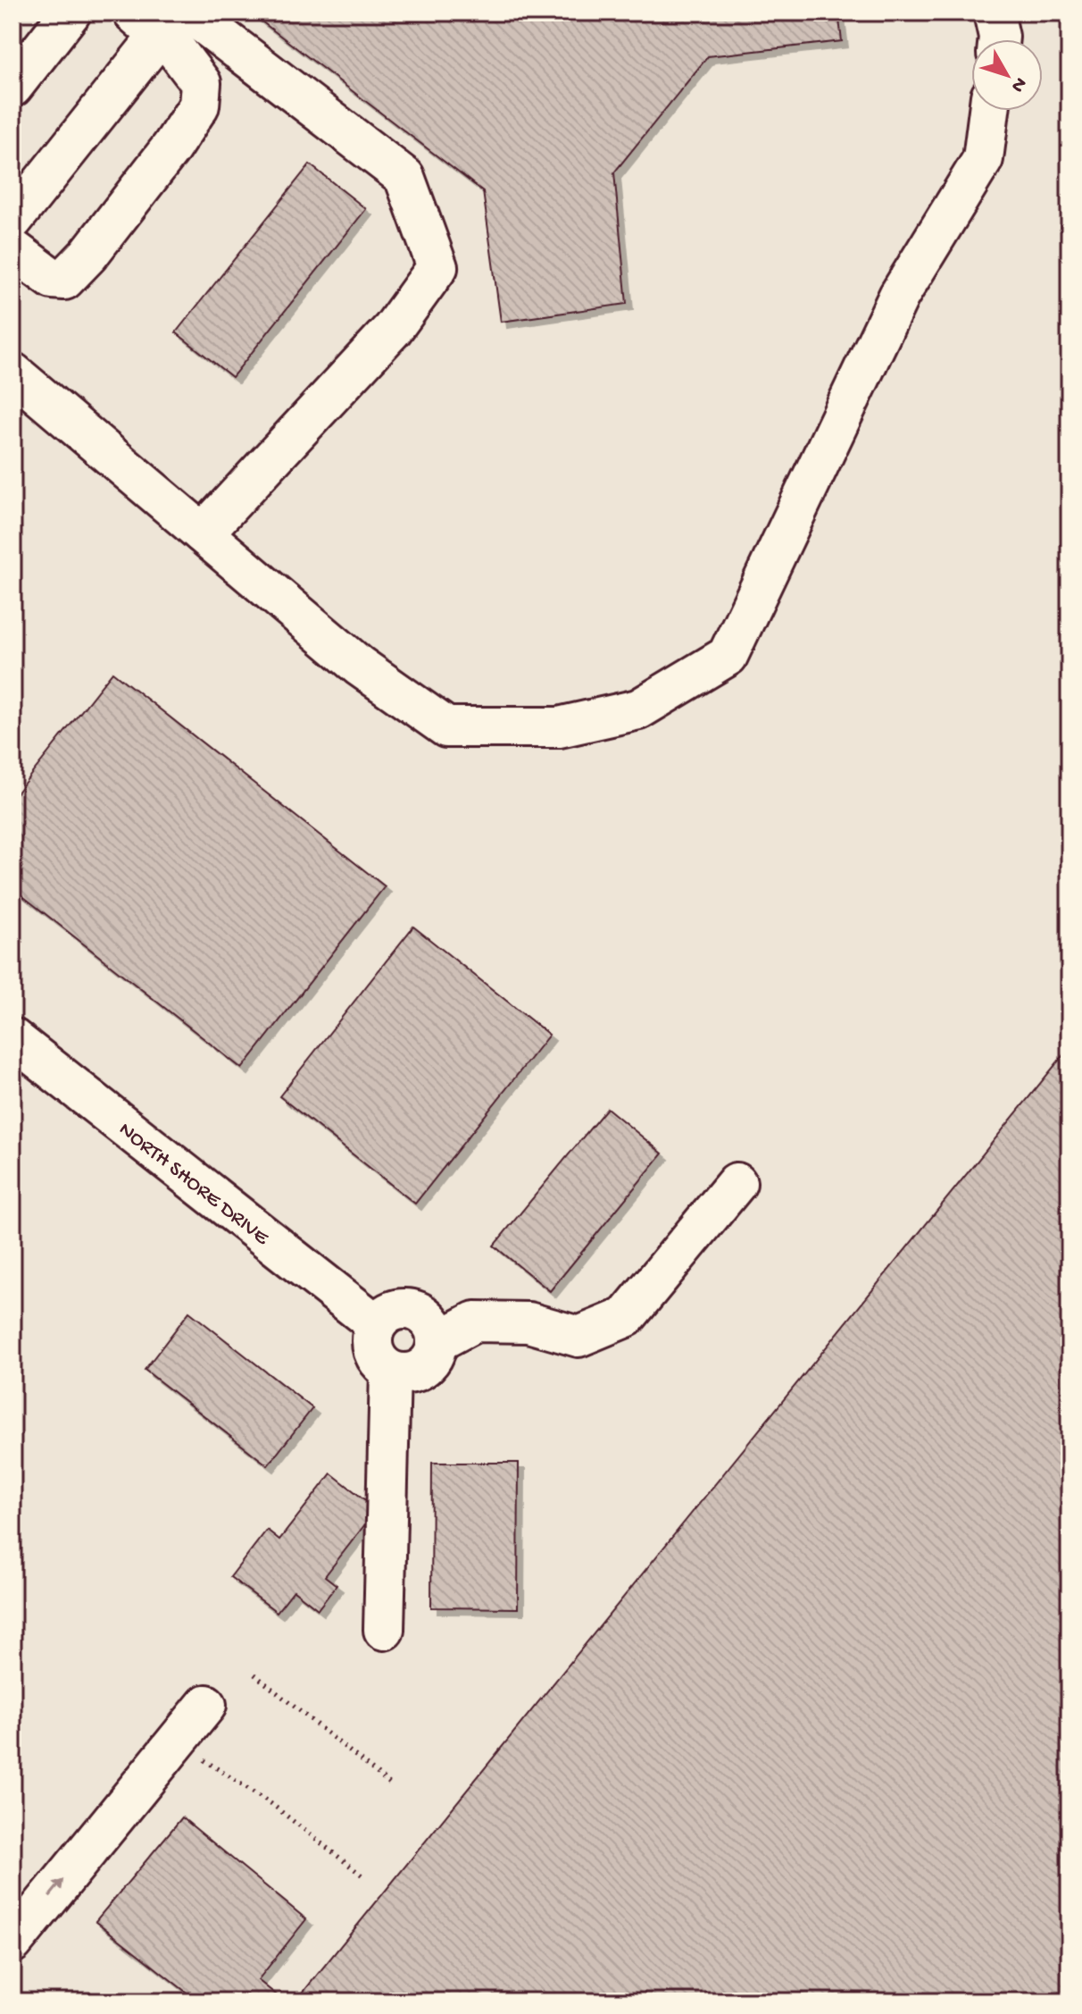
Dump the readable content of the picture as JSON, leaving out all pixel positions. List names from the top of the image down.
{
  "streets": {
    "street": ["NORTH SHORE DRIVE"]
  },
  "north": "bottom right"
}
